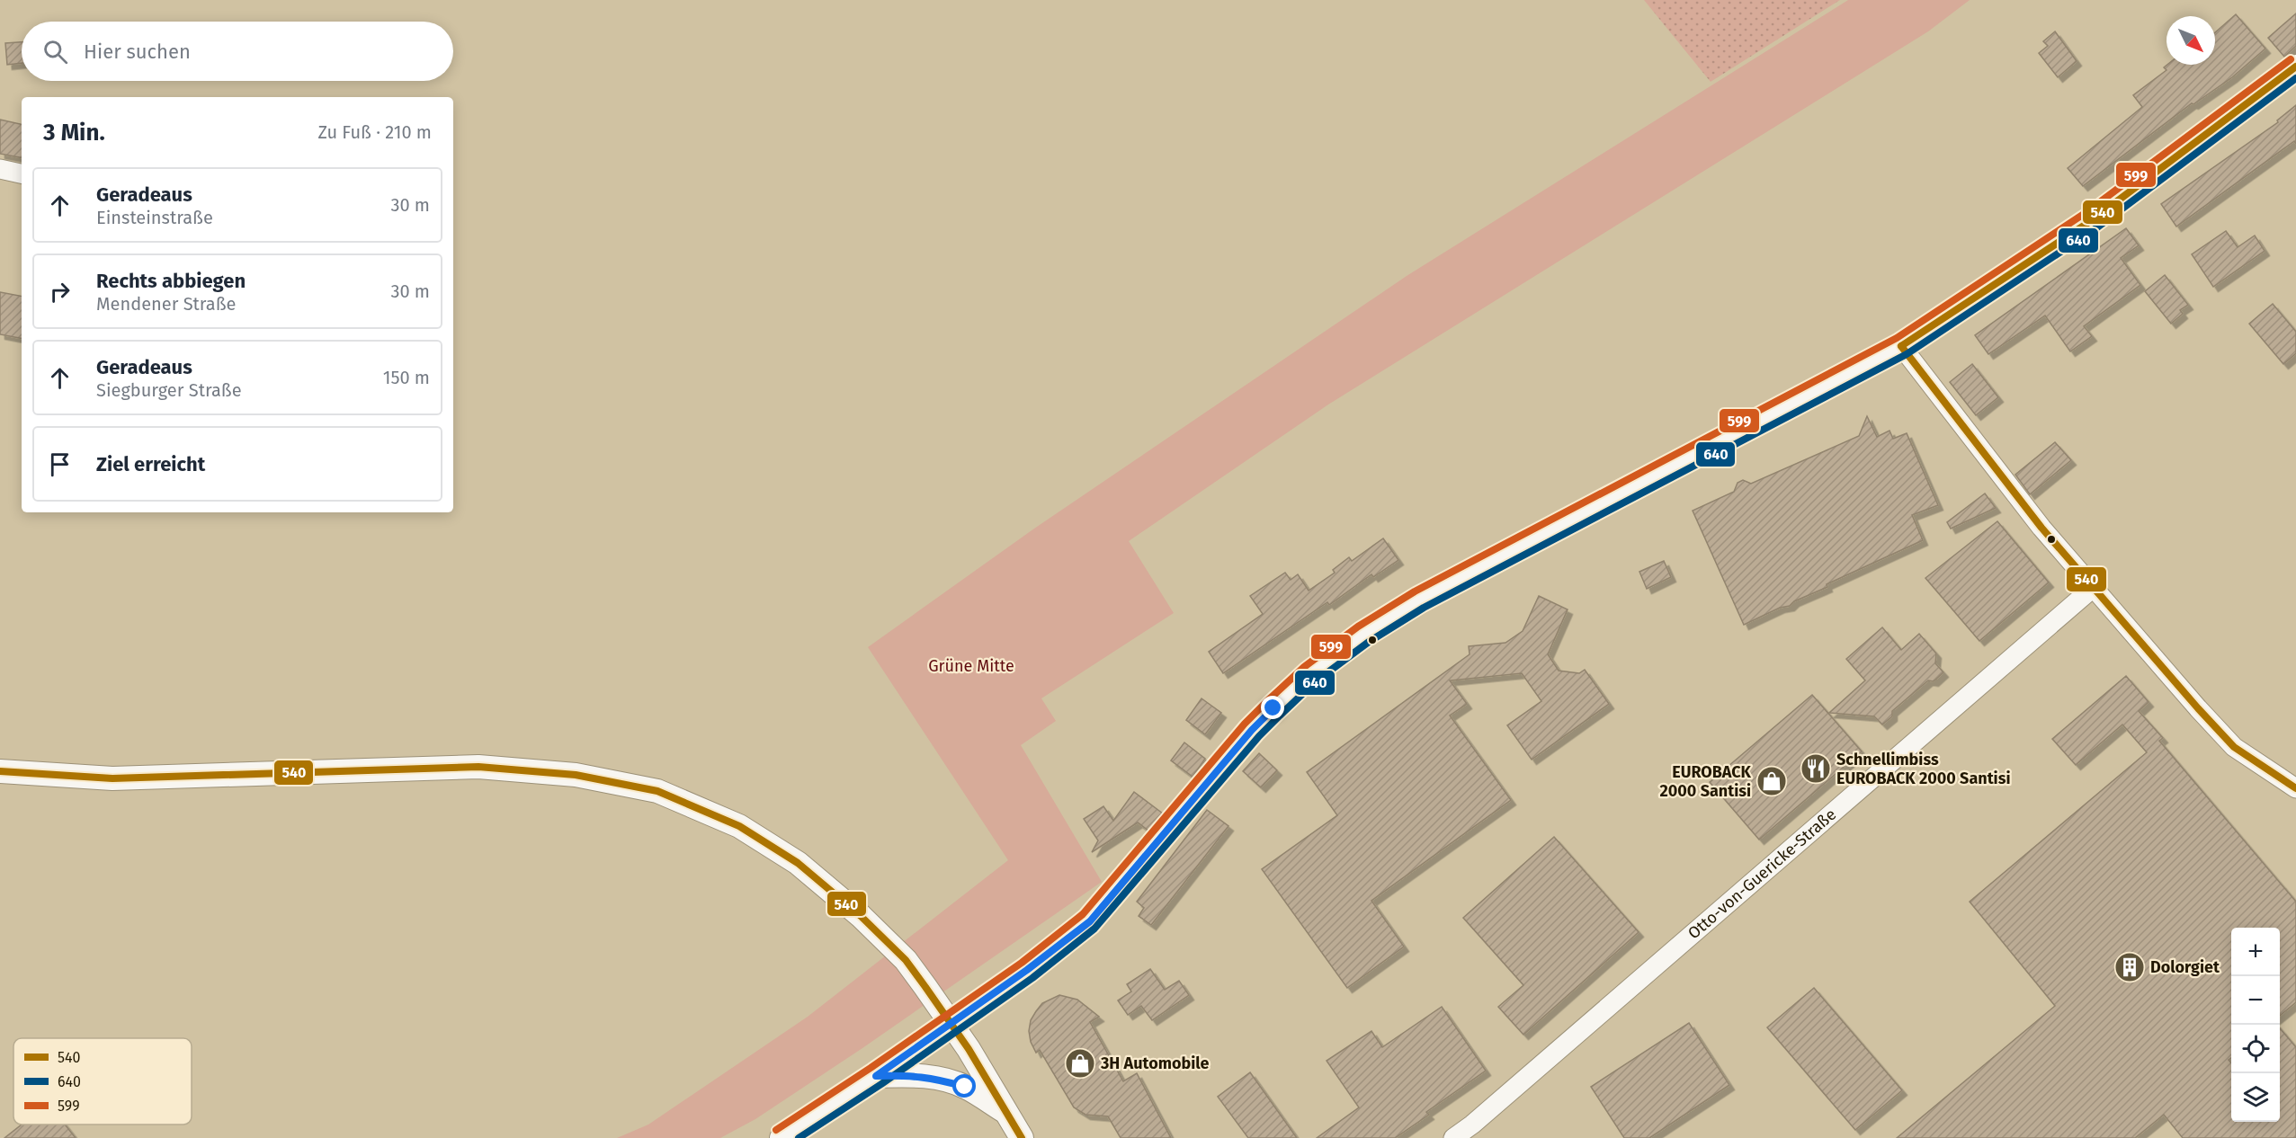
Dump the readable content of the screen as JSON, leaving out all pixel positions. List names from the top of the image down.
{
  "streets": {
    "street": ["Otto-von-Guericke-Straße"]
  },
  "parks": ["Grüne Mitte"],
  "places": {
    "restaurant": ["Schnellimbiss EUROBACK 2000 Santisi"],
    "shop": ["EUROBACK 2000 Santisi", "3H Automobile"],
    "building": ["Dolorgiet"]
  },
  "lines": ["transit line 599", "transit line 540", "transit line 640"],
  "legend": ["540", "640", "599"],
  "north": "bottom right",
  "page": {
    "search": "Hier suchen",
    "heading": ["3 Min.", "Zu Fuß · 210 m"],
    "list": [
      ["Geradeaus", "Einsteinstraße", "30 m"],
      ["Rechts abbiegen", "Mendener Straße", "30 m"],
      ["Geradeaus", "Siegburger Straße", "150 m"],
      "Ziel erreicht"
    ],
    "map_buttons": ["+", "−"]
  }
}
